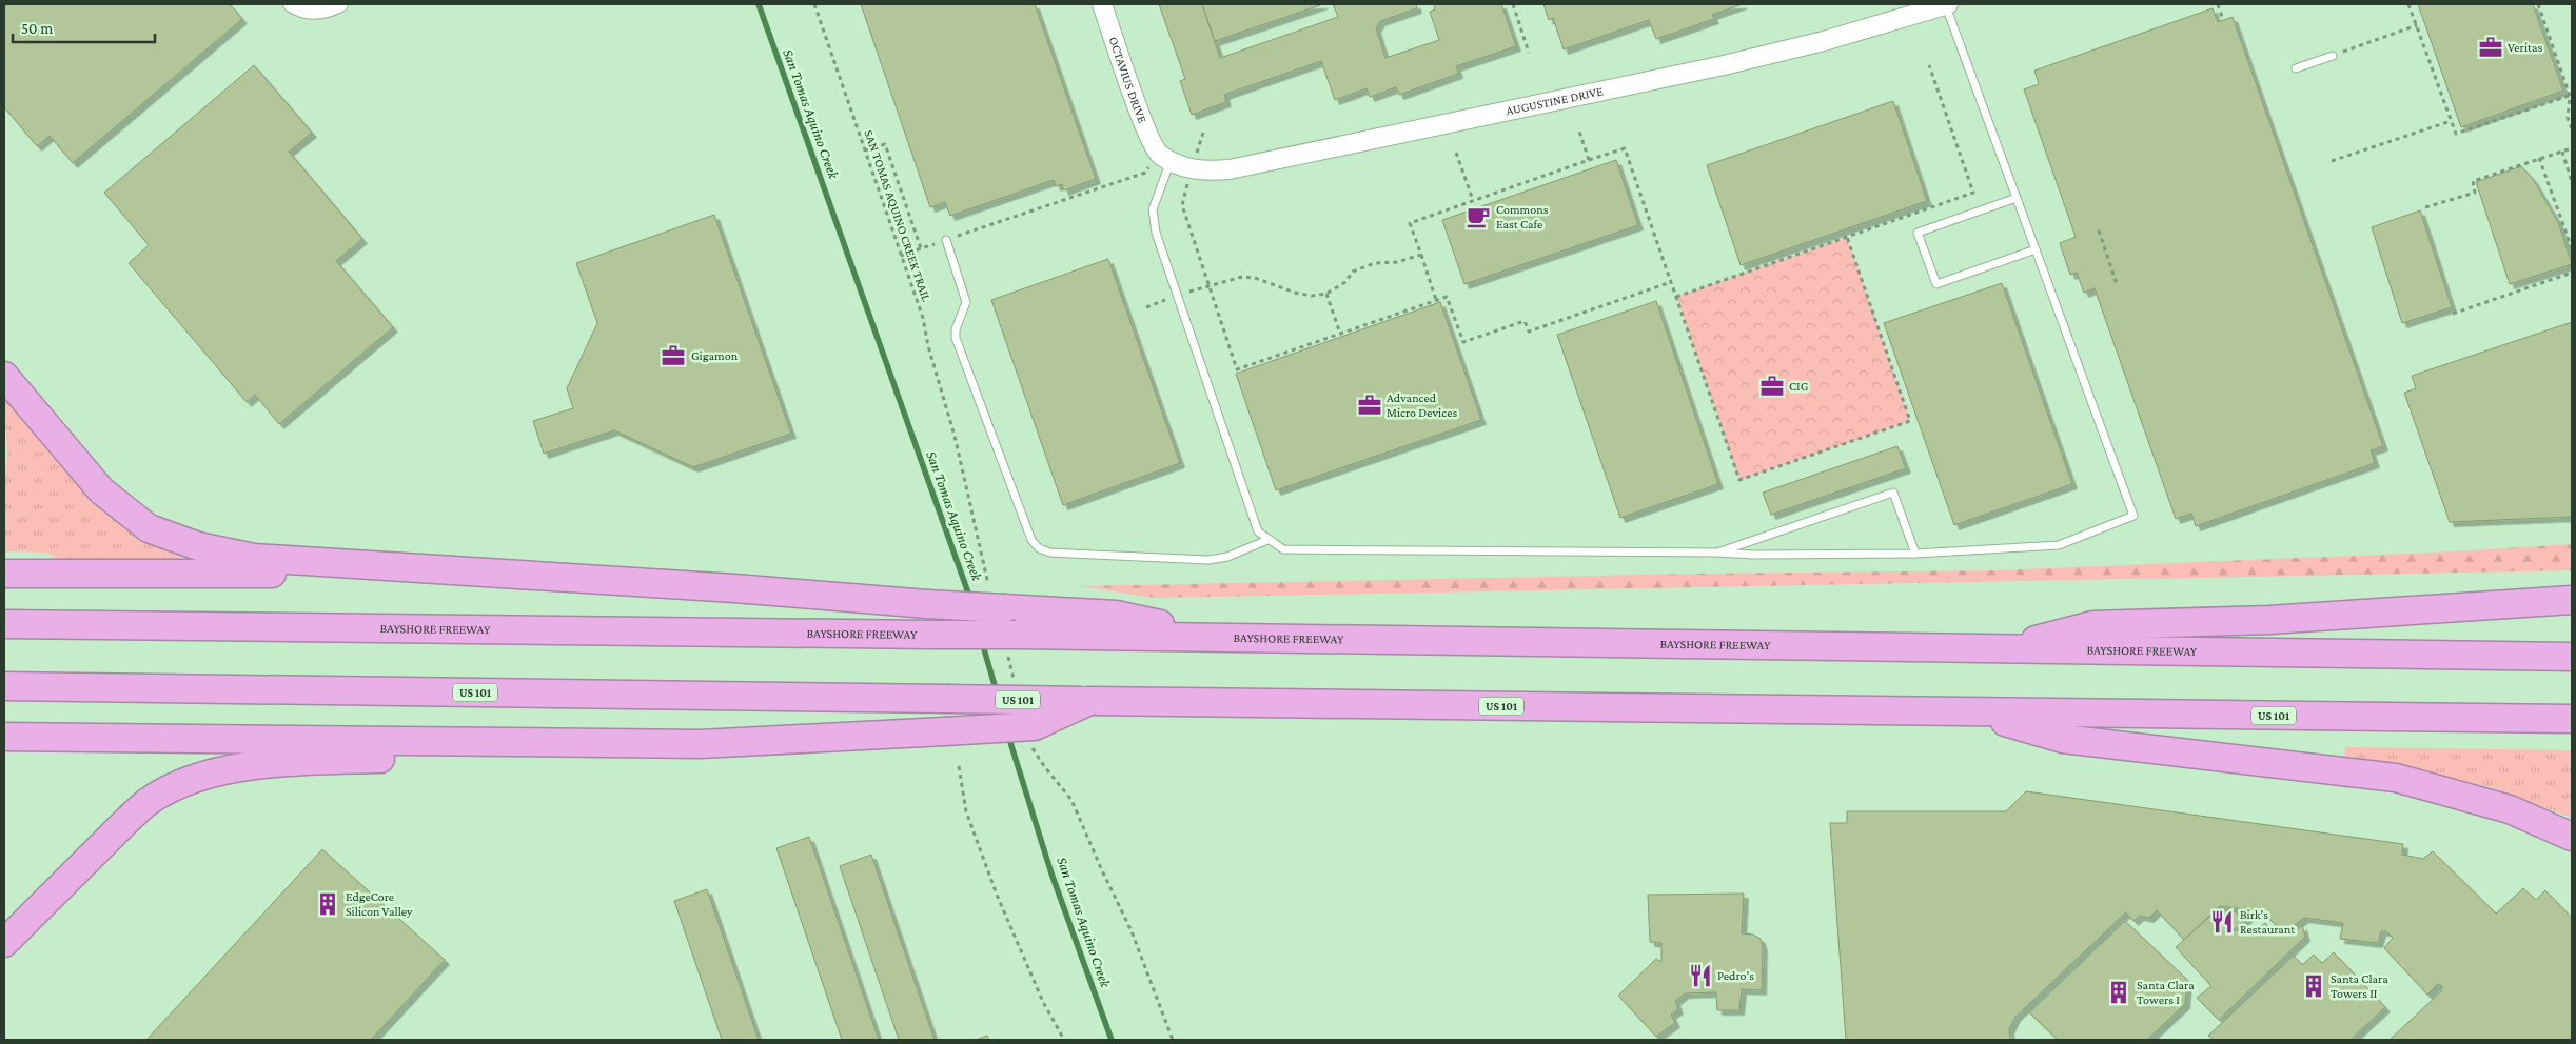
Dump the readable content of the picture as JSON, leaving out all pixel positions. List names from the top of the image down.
{
  "streets": {
    "highway": ["BAYSHORE FREEWAY", "US 101"],
    "street": ["OCTAVIUS DRIVE", "AUGUSTINE DRIVE"],
    "path": ["SAN TOMAS AQUINO CREEK TRAIL"]
  },
  "crossings": [
    ["OCTAVIUS DRIVE", "AUGUSTINE DRIVE"]
  ],
  "water": ["San Tomas Aquino Creek"],
  "places": {
    "office": [
      "Veritas",
      "Gigamon",
      "CIG",
      "Advanced Micro Devices"
    ],
    "cafe": ["Commons East Cafe"],
    "building": ["EdgeCore Silicon Valley", "Santa Clara Towers II", "Santa Clara Towers I"],
    "restaurant": ["Birk's Restaurant", "Pedro’s"]
  },
  "scale_bar": "50 m"
}
